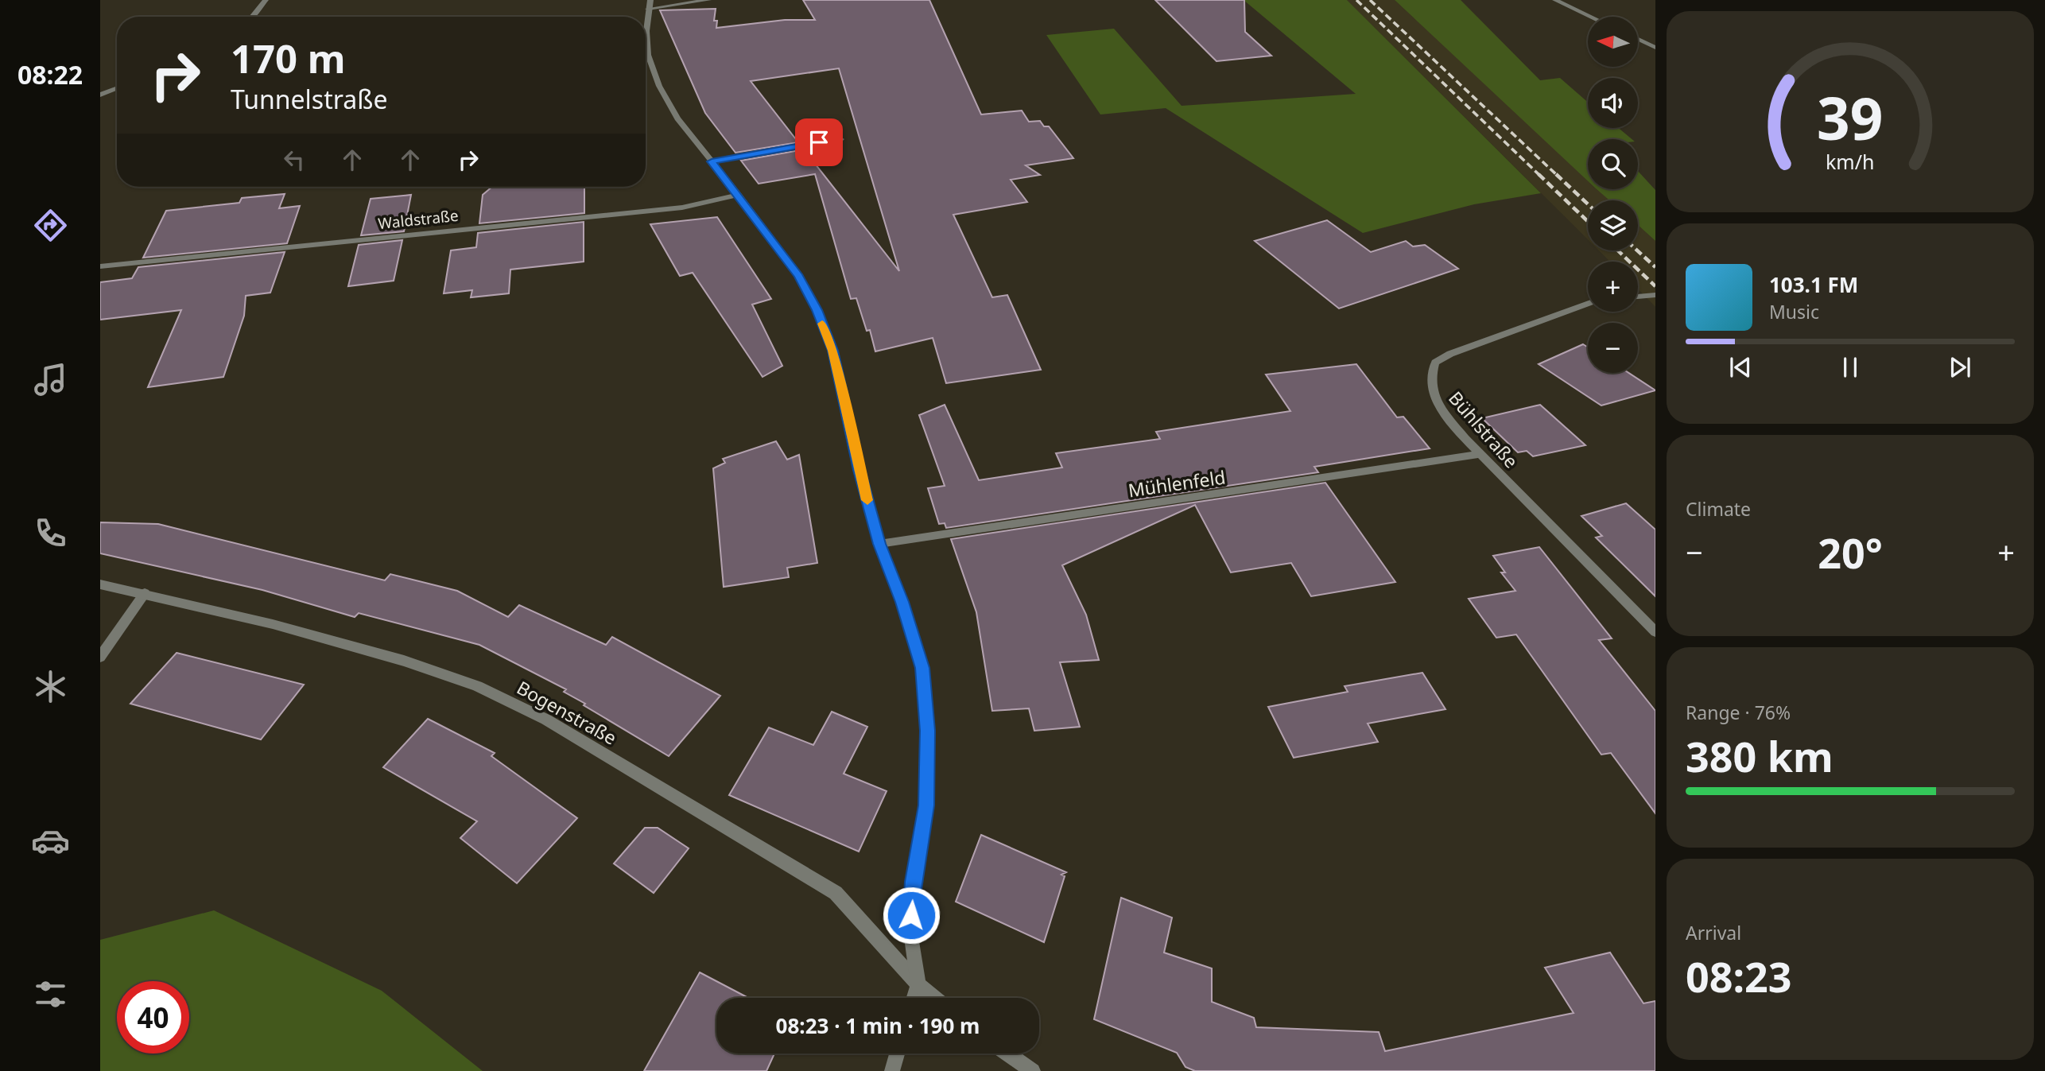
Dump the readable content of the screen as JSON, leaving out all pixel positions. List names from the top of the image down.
{
  "streets": {
    "street": [
      "Waldstraße",
      "Bühlstraße",
      "Mühlenfeld",
      "Bogenstraße"
    ]
  },
  "crossings": [
    ["Bühlstraße", "Mühlenfeld"]
  ],
  "north": "left",
  "page": {
    "tabs": "08:22",
    "map_buttons": ["+", "−"],
    "turn": ["170 m", "Tunnelstraße"],
    "song": ["103.1 FM", "Music"],
    "tile": [
      "Climate",
      ["Range · 76%", "380 km"],
      ["Arrival", "08:23"]
    ],
    "heat": ["−", "20°", "+"],
    "limit": "40",
    "trip": "08:23 · 1 min · 190 m",
    "gauge": ["39", "km/h"]
  }
}
